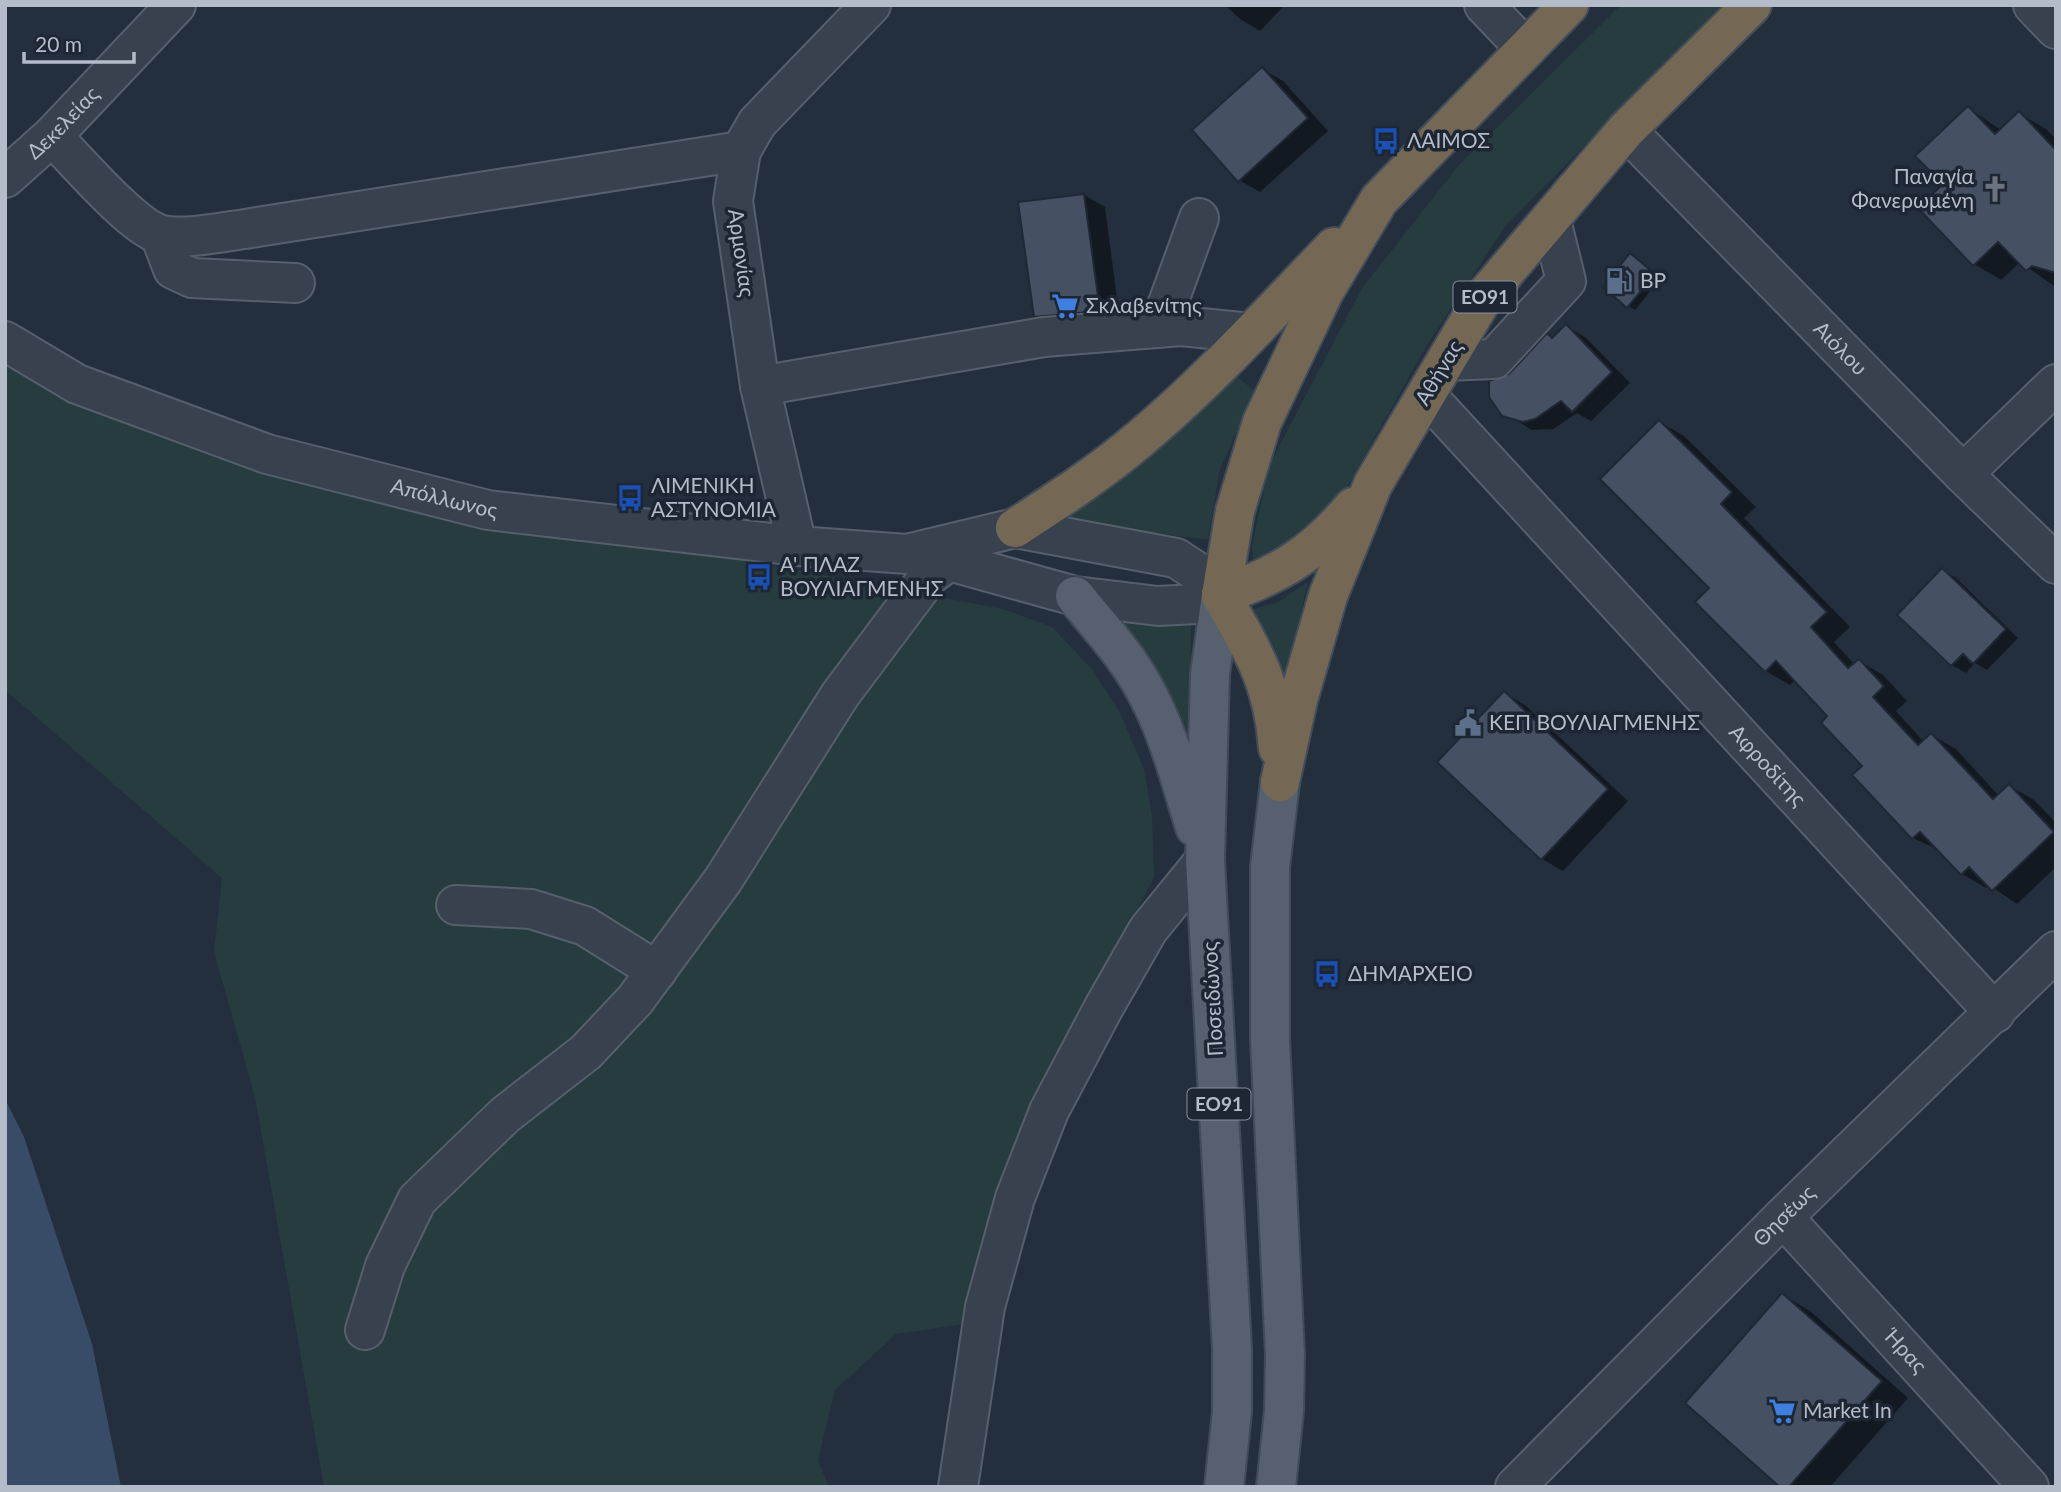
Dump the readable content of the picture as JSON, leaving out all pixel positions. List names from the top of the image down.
{
  "streets": {
    "highway": ["ΕΟ91", "Αθήνας"],
    "main road": ["Ποσειδώνος"],
    "street": [
      "Δεκελείας",
      "Αρμονίας",
      "Αιόλου",
      "Απόλλωνος",
      "Αφροδίτης",
      "Θησέως",
      "Ήρας"
    ]
  },
  "crossings": [
    ["Αρμονίας", "Απόλλωνος"],
    ["ΕΟ91", "Αθήνας"],
    ["ΕΟ91", "Ποσειδώνος"],
    ["Αιόλου", "Αθήνας"],
    ["Αθήνας", "Αφροδίτης"],
    ["Αφροδίτης", "Θησέως"],
    ["Θησέως", "Ήρας"]
  ],
  "places": {
    "bus stop": [
      "ΛΑΙΜΟΣ",
      "ΛΙΜΕΝΙΚΗ ΑΣΤΥΝΟΜΙΑ",
      "Α' ΠΛΑΖ ΒΟΥΛΙΑΓΜΕΝΗΣ",
      "ΔΗΜΑΡΧΕΙΟ"
    ],
    "church": ["Παναγία Φανερωμένη"],
    "fuel station": ["BP"],
    "supermarket": ["Σκλαβενίτης", "Market In"],
    "public building": ["ΚΕΠ ΒΟΥΛΙΑΓΜΕΝΗΣ"]
  },
  "scale_bar": "20 m"
}
